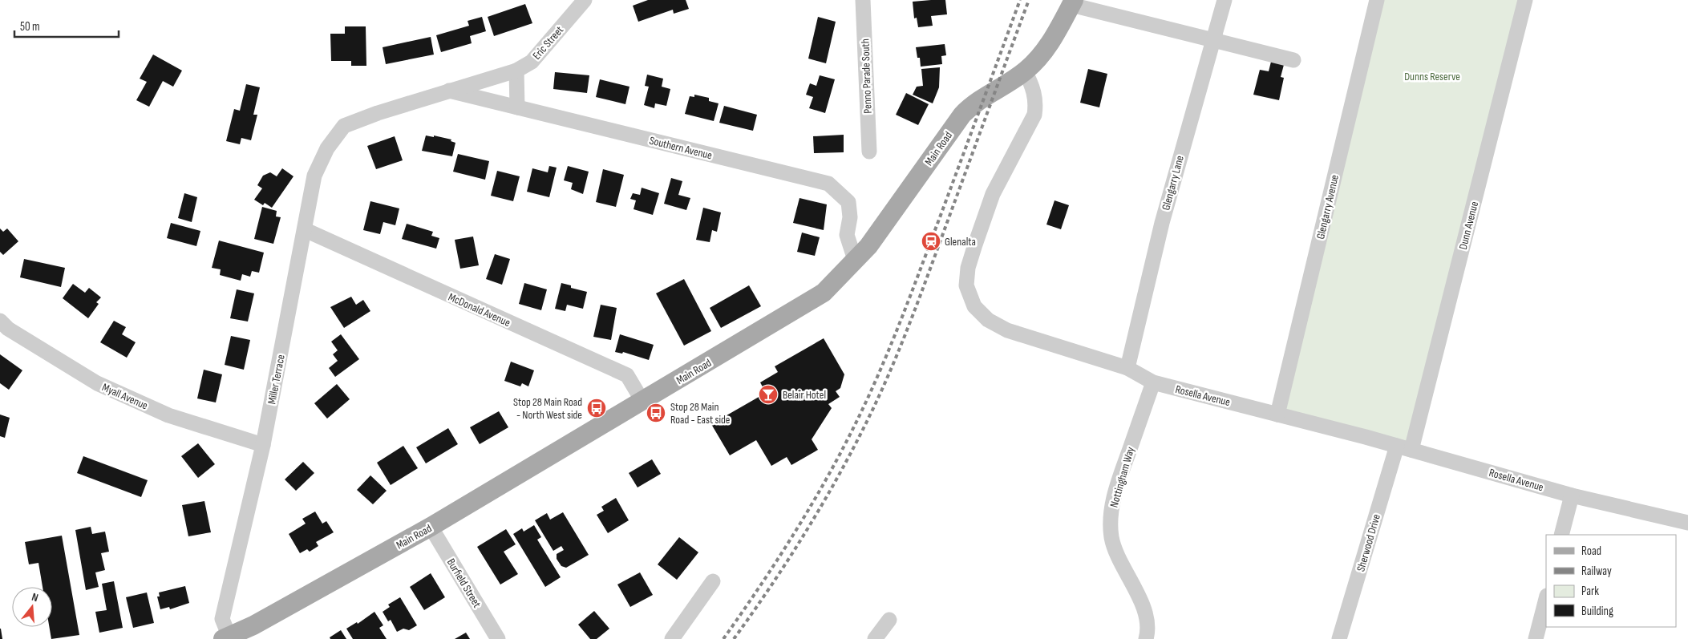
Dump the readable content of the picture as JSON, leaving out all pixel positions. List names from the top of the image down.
{
  "streets": {
    "main road": ["Main Road"],
    "street": [
      "Eric Street",
      "Penno Parade South",
      "Southern Avenue",
      "Glengarry Lane",
      "Glengarry Avenue",
      "Dunn Avenue",
      "McDonald Avenue",
      "Miller Terrace",
      "Rosella Avenue",
      "Myall Avenue",
      "Nottingham Way",
      "Sherwood Drive",
      "Burfield Street"
    ]
  },
  "crossings": [
    ["Southern Avenue", "Main Road"],
    ["Southern Avenue", "Miller Terrace"],
    ["Main Road", "McDonald Avenue"],
    ["Main Road", "Miller Terrace"],
    ["Main Road", "Rosella Avenue"],
    ["Main Road", "Burfield Street"],
    ["Glengarry Lane", "Rosella Avenue"],
    ["Glengarry Avenue", "Rosella Avenue"],
    ["Dunn Avenue", "Rosella Avenue"],
    ["McDonald Avenue", "Miller Terrace"],
    ["Miller Terrace", "Myall Avenue"],
    ["Rosella Avenue", "Nottingham Way"],
    ["Rosella Avenue", "Sherwood Drive"]
  ],
  "parks": ["Dunns Reserve"],
  "places": {
    "station": ["Glenalta"],
    "bar": ["Belair Hotel"],
    "bus stop": ["Stop 28 Main Road - North West side", "Stop 28 Main Road - East side"]
  },
  "legend": [
    "Road",
    "Railway",
    "Park",
    "Building"
  ],
  "scale_bar": "50 m",
  "north": "top"
}
